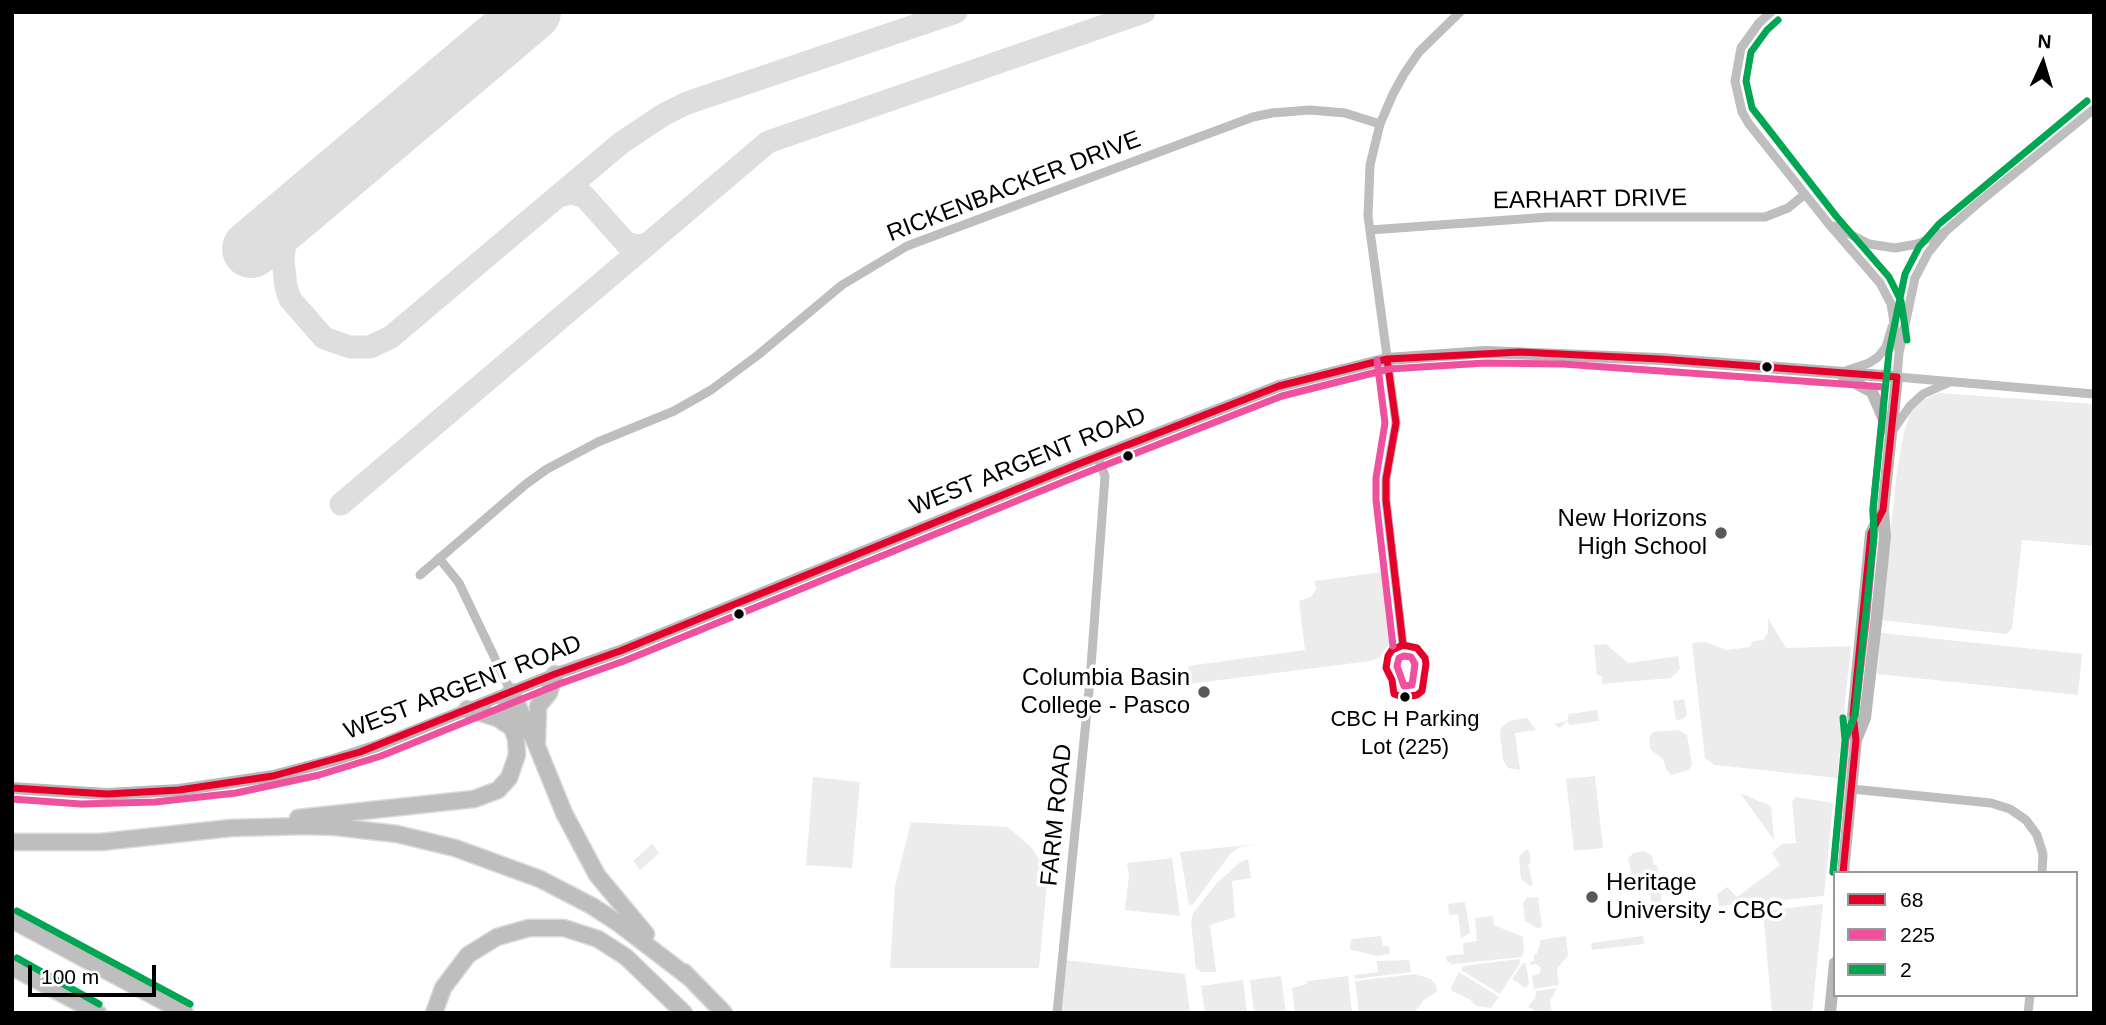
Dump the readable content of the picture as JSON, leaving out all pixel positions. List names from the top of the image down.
{
  "streets": {
    "main road": ["WEST ARGENT ROAD"],
    "street": ["RICKENBACKER DRIVE", "EARHART DRIVE", "FARM ROAD"]
  },
  "crossings": [
    ["WEST ARGENT ROAD", "FARM ROAD"]
  ],
  "places": [
    "New Horizons High School",
    "Columbia Basin College - Pasco",
    "CBC H Parking Lot (225)",
    "Heritage University - CBC"
  ],
  "lines": ["transit line 2", "transit line 68", "transit line 225"],
  "legend": ["68", "225", "2"],
  "scale_bar": "100 m",
  "north": "top"
}
